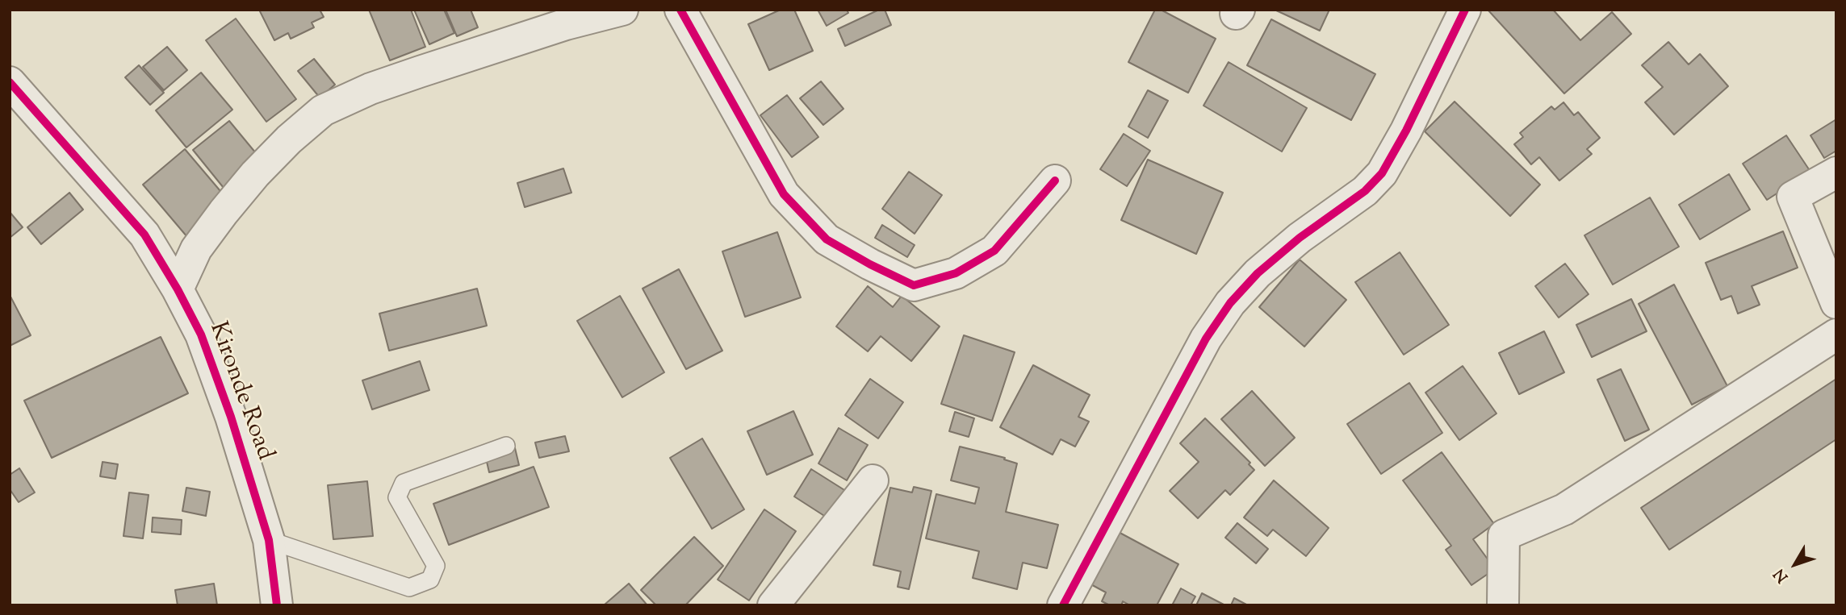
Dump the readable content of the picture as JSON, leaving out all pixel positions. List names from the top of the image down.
{
  "streets": {
    "street": ["Kironde Road"]
  },
  "north": "bottom left"
}
